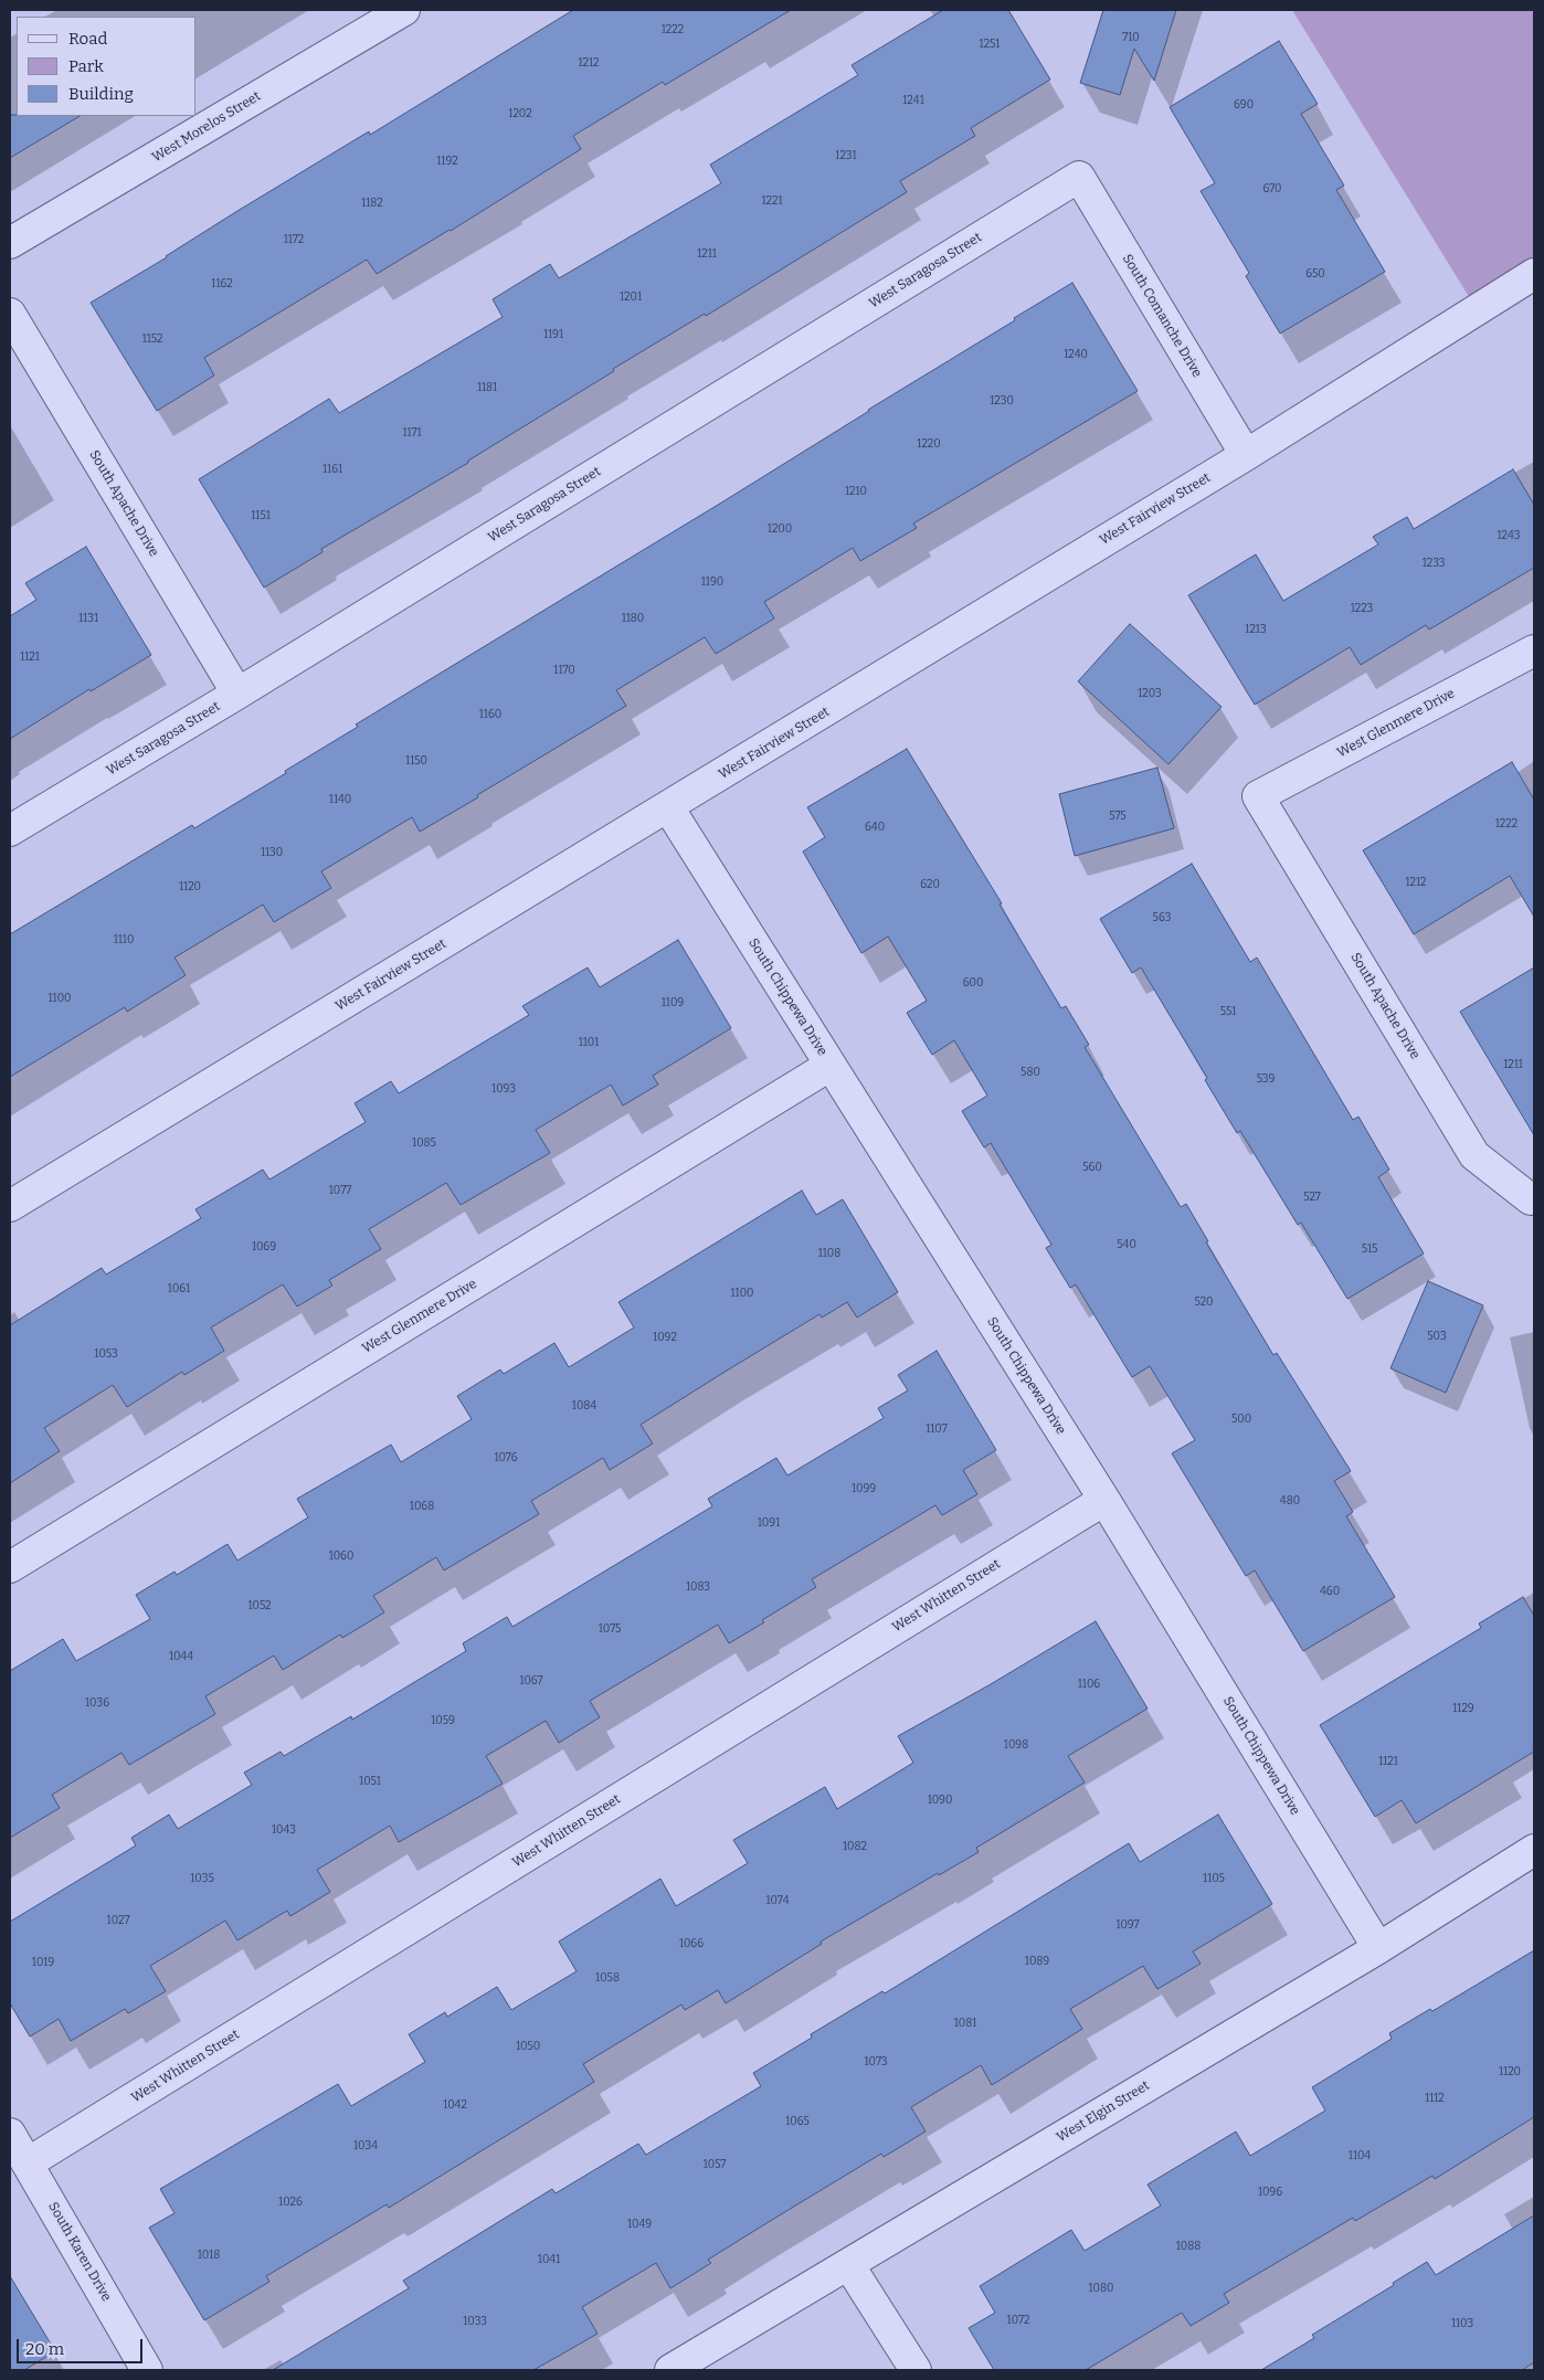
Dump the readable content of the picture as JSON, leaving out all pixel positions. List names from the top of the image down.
{
  "streets": {
    "street": [
      "West Morelos Street",
      "West Saragosa Street",
      "South Comanche Drive",
      "South Apache Drive",
      "West Fairview Street",
      "West Glenmere Drive",
      "South Chippewa Drive",
      "West Whitten Street",
      "West Elgin Street",
      "South Karen Drive"
    ]
  },
  "crossings": [
    ["West Saragosa Street", "South Comanche Drive"],
    ["West Saragosa Street", "South Apache Drive"],
    ["South Comanche Drive", "West Fairview Street"],
    ["South Apache Drive", "West Glenmere Drive"],
    ["West Fairview Street", "South Chippewa Drive"],
    ["West Glenmere Drive", "South Chippewa Drive"],
    ["South Chippewa Drive", "West Whitten Street"],
    ["South Chippewa Drive", "West Elgin Street"],
    ["West Whitten Street", "South Karen Drive"]
  ],
  "house_numbers": [
    "1222",
    "710",
    "1251",
    "1212",
    "1241",
    "690",
    "1202",
    "1231",
    "1192",
    "670",
    "1221",
    "1182",
    "1172",
    "1211",
    "650",
    "1162",
    "1201",
    "1191",
    "1152",
    "1240",
    "1181",
    "1230",
    "1171",
    "1220",
    "1161",
    "1210",
    "1151",
    "1200",
    "1243",
    "1233",
    "1190",
    "1223",
    "1131",
    "1180",
    "1213",
    "1121",
    "1170",
    "1203",
    "1160",
    "1150",
    "1140",
    "575",
    "1222",
    "640",
    "1130",
    "1212",
    "620",
    "1120",
    "563",
    "1110",
    "600",
    "1100",
    "1109",
    "551",
    "1101",
    "1211",
    "580",
    "539",
    "1093",
    "1085",
    "560",
    "1077",
    "527",
    "540",
    "1069",
    "515",
    "1108",
    "1061",
    "1100",
    "520",
    "503",
    "1092",
    "1053",
    "1084",
    "500",
    "1107",
    "1076",
    "1099",
    "480",
    "1068",
    "1091",
    "1060",
    "1083",
    "460",
    "1052",
    "1075",
    "1044",
    "1067",
    "1106",
    "1036",
    "1129",
    "1059",
    "1098",
    "1121",
    "1051",
    "1090",
    "1043",
    "1082",
    "1035",
    "1105",
    "1074",
    "1027",
    "1097",
    "1066",
    "1089",
    "1019",
    "1058",
    "1081",
    "1050",
    "1073",
    "1120",
    "1112",
    "1042",
    "1065",
    "1034",
    "1104",
    "1057",
    "1096",
    "1026",
    "1049",
    "1088",
    "1018",
    "1041",
    "1080",
    "1072",
    "1033",
    "1103"
  ],
  "legend": ["Road", "Park", "Building"],
  "scale_bar": "20 m"
}
